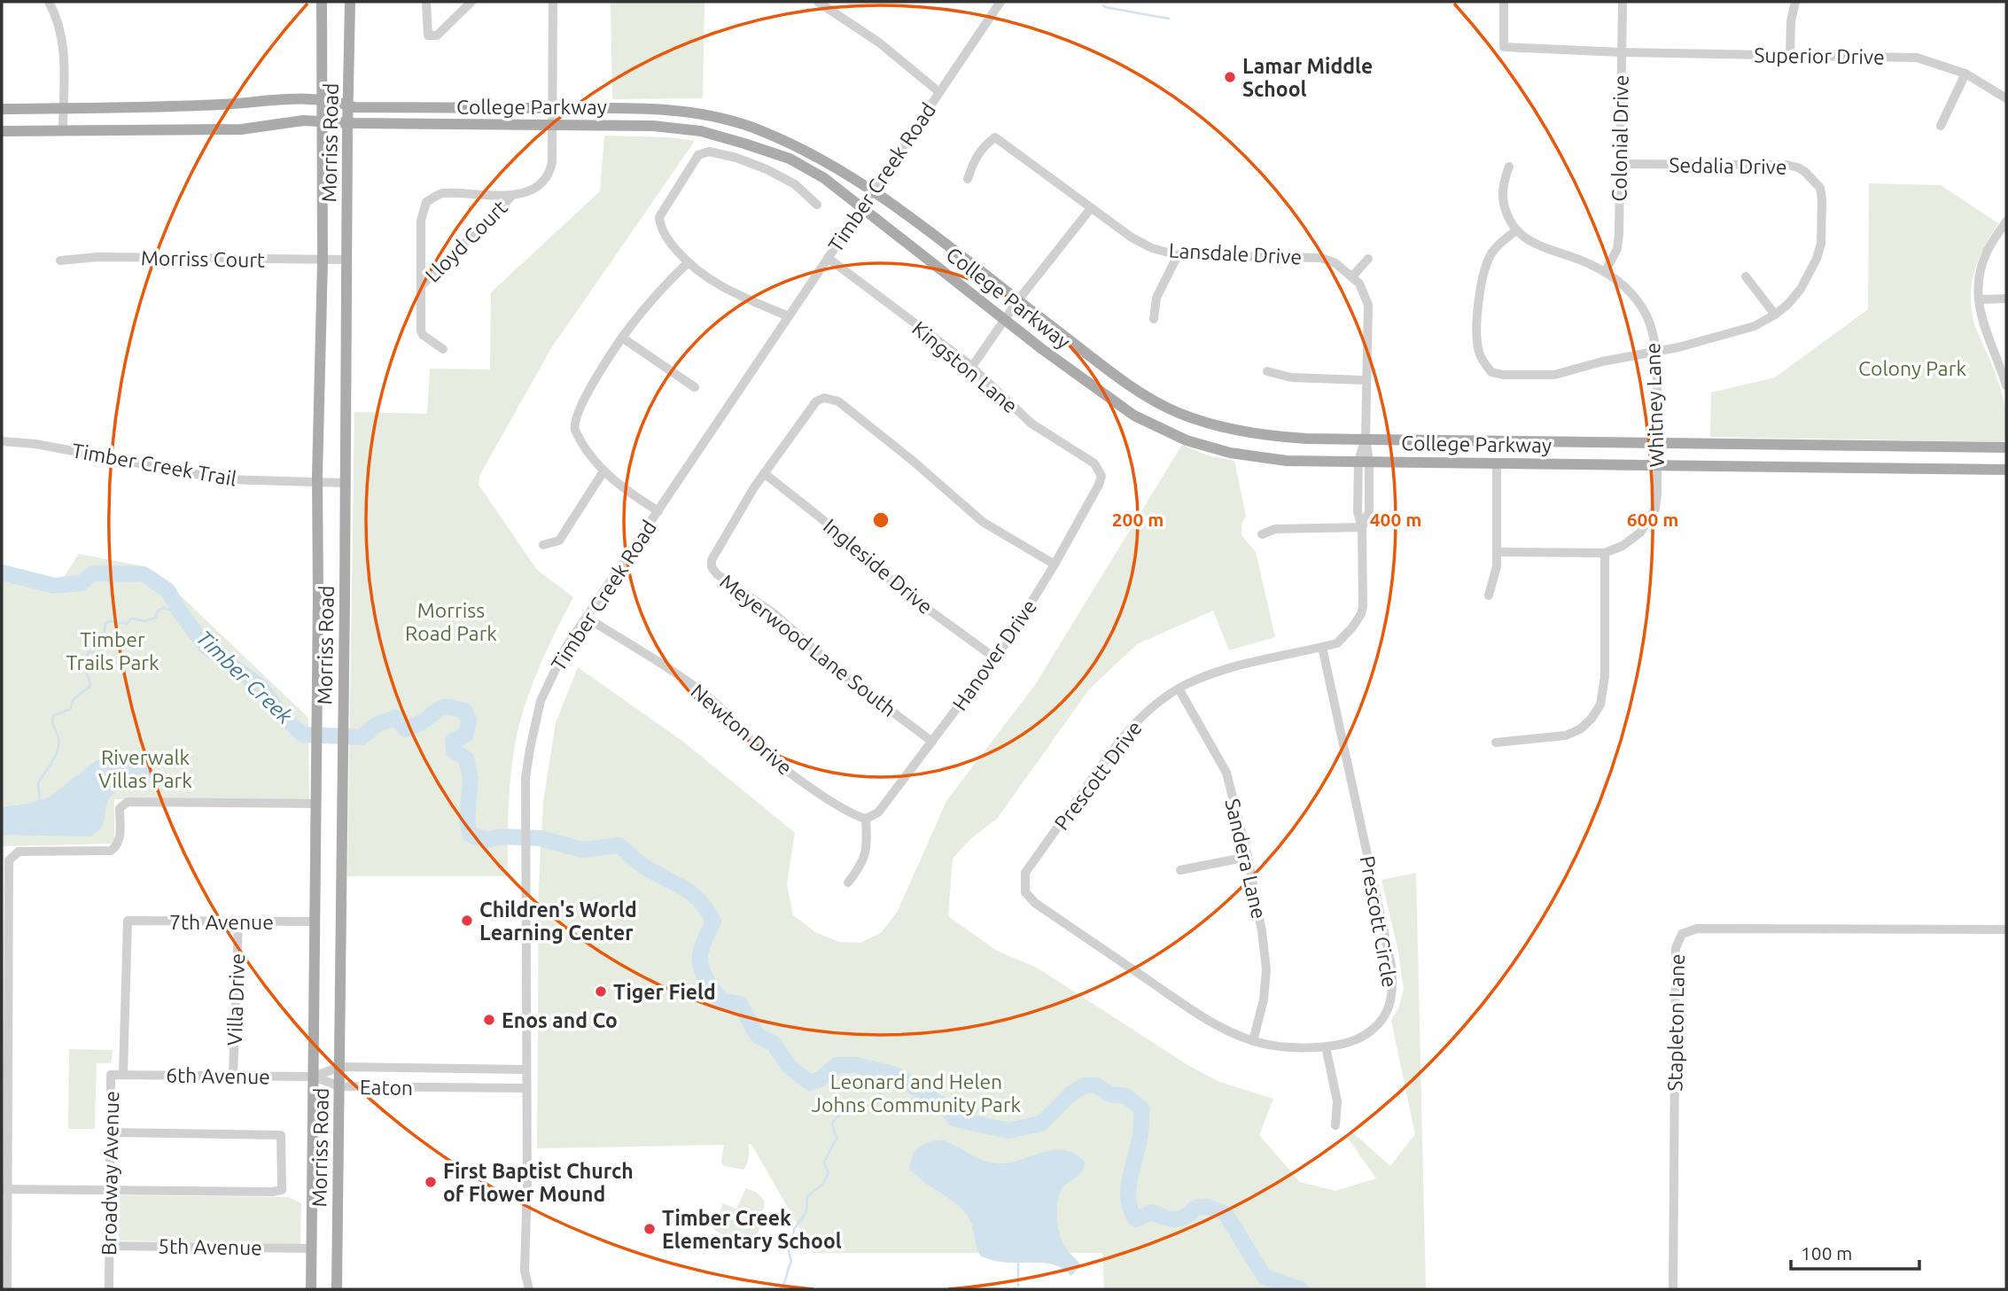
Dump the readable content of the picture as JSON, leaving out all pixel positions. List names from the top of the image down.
{
  "streets": {
    "main road": ["College Parkway", "Morriss Road"],
    "street": [
      "Superior Drive",
      "Colonial Drive",
      "Sedalia Drive",
      "Timber Creek Road",
      "Lloyd Court",
      "Lansdale Drive",
      "Morriss Court",
      "Kingston Lane",
      "Whitney Lane",
      "Timber Creek Trail",
      "Ingleside Drive",
      "Meyerwood Lane South",
      "Hanover Drive",
      "Newton Drive",
      "Prescott Drive",
      "Sandera Lane",
      "7th Avenue",
      "Prescott Circle",
      "Villa Drive",
      "Stapleton Lane",
      "6th Avenue",
      "Eaton",
      "Broadway Avenue",
      "5th Avenue"
    ]
  },
  "crossings": [
    ["Superior Drive", "Colonial Drive"],
    ["College Parkway", "Morriss Road"],
    ["College Parkway", "Timber Creek Road"],
    ["College Parkway", "Lloyd Court"],
    ["College Parkway", "Lansdale Drive"],
    ["College Parkway", "Whitney Lane"],
    ["College Parkway", "Prescott Drive"],
    ["Colonial Drive", "Sedalia Drive"],
    ["Colonial Drive", "Whitney Lane"],
    ["Morriss Road", "Morriss Court"],
    ["Morriss Road", "Timber Creek Trail"],
    ["Morriss Road", "7th Avenue"],
    ["Morriss Road", "6th Avenue"],
    ["Morriss Road", "Eaton"],
    ["Morriss Road", "5th Avenue"],
    ["Sedalia Drive", "Whitney Lane"],
    ["Timber Creek Road", "Kingston Lane"],
    ["Timber Creek Road", "Newton Drive"],
    ["Timber Creek Road", "Eaton"],
    ["Lansdale Drive", "Prescott Drive"],
    ["Kingston Lane", "Hanover Drive"],
    ["Ingleside Drive", "Meyerwood Lane South"],
    ["Ingleside Drive", "Hanover Drive"],
    ["Meyerwood Lane South", "Hanover Drive"],
    ["Hanover Drive", "Newton Drive"],
    ["Prescott Drive", "Sandera Lane"],
    ["Prescott Drive", "Prescott Circle"],
    ["Sandera Lane", "Prescott Circle"],
    ["7th Avenue", "Villa Drive"],
    ["7th Avenue", "Broadway Avenue"],
    ["Villa Drive", "6th Avenue"],
    ["6th Avenue", "Eaton"],
    ["6th Avenue", "Broadway Avenue"],
    ["Broadway Avenue", "5th Avenue"]
  ],
  "water": ["Timber Creek"],
  "parks": [
    "Colony Park",
    "Morriss Road Park",
    "Timber Trails Park",
    "Riverwalk Villas Park",
    "Leonard and Helen Johns Community Park"
  ],
  "places": [
    "Lamar Middle School",
    "Children's World Learning Center",
    "Tiger Field",
    "Enos and Co",
    "First Baptist Church of Flower Mound",
    "Timber Creek Elementary School"
  ],
  "scale_bar": "100 m",
  "rings": ["200 m", "400 m", "600 m"]
}
